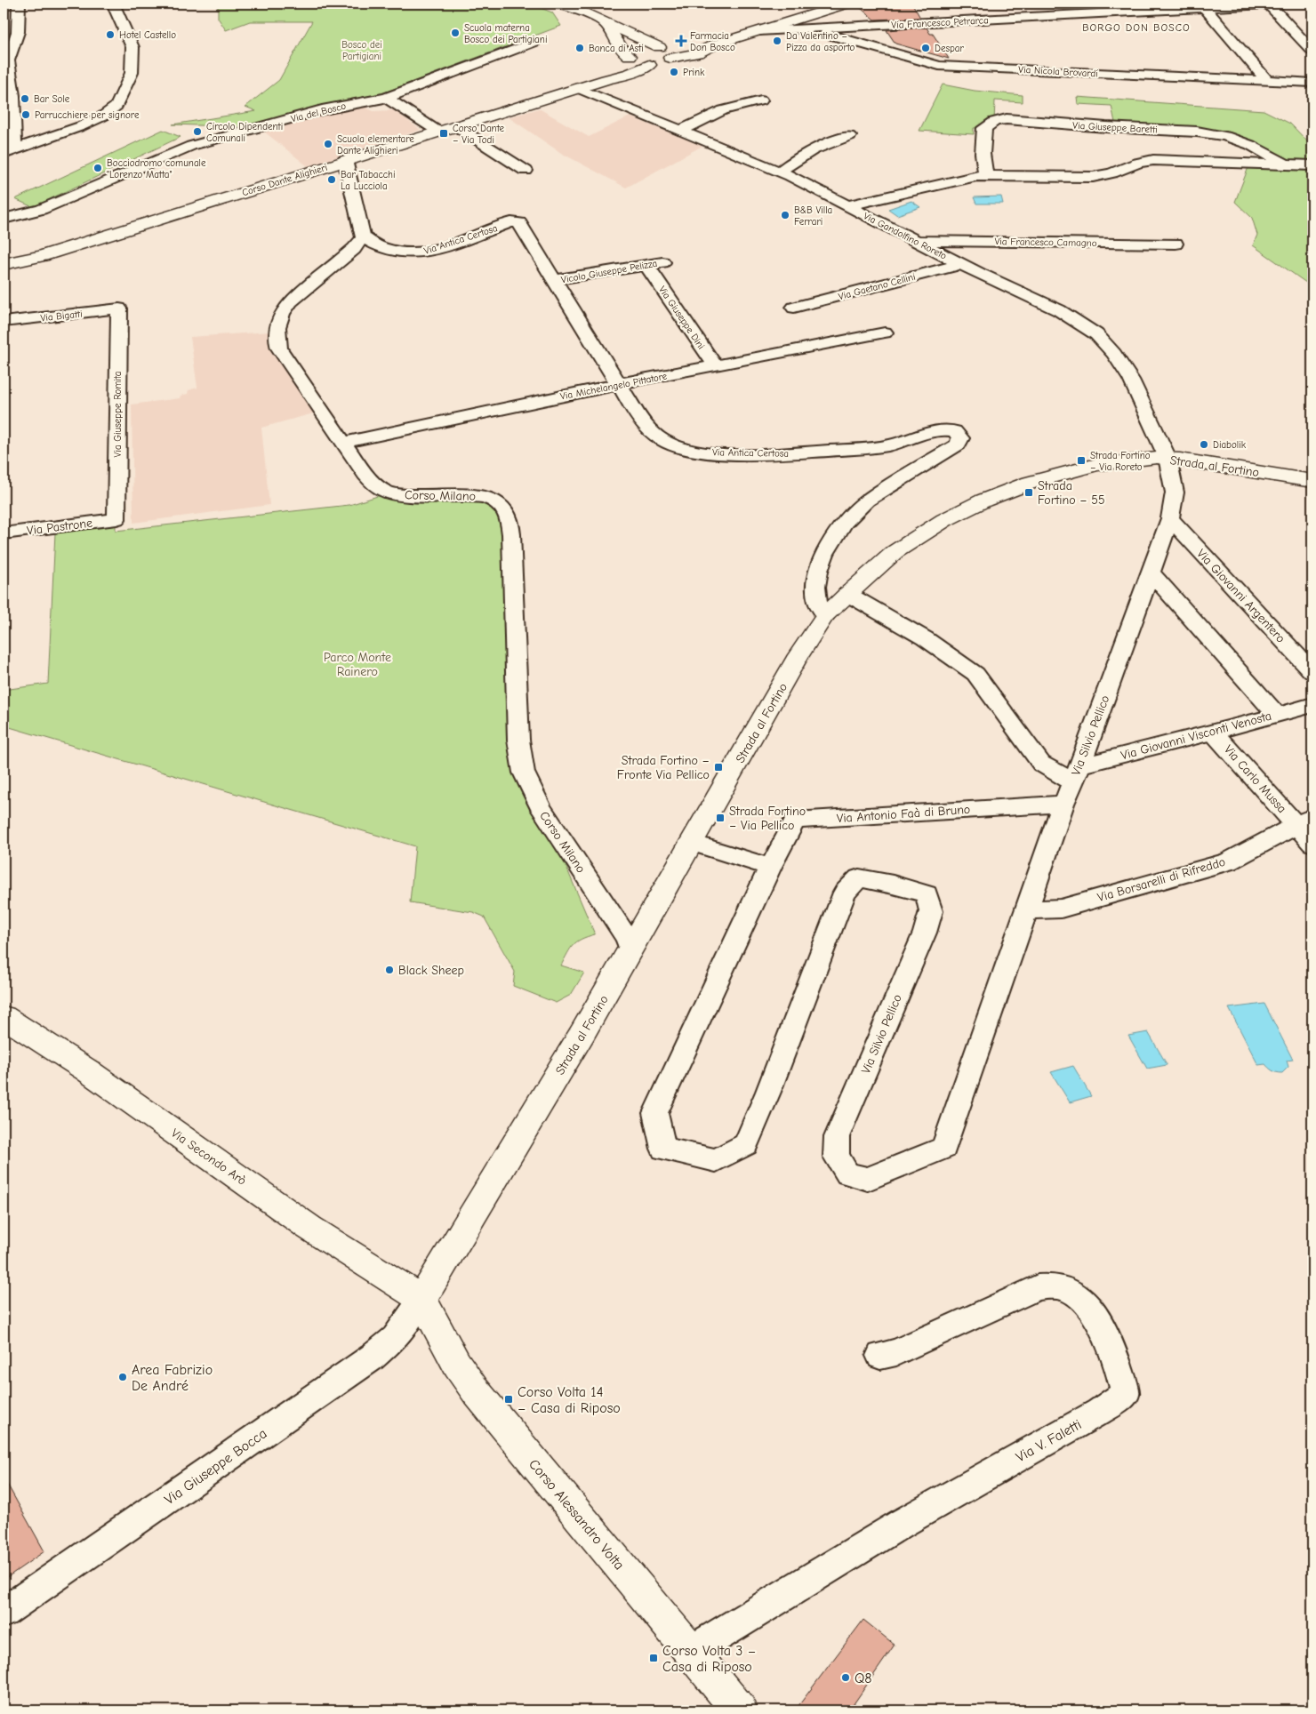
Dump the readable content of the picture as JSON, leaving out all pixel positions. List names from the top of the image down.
{
  "streets": {
    "street": [
      "Via Francesco Petrarca",
      "Via Nicola Brovardi",
      "Via del Bosco",
      "Via Giuseppe Baretti",
      "Corso Dante Alighieri",
      "Via Gandolfino Roreto",
      "Via Antica Certosa",
      "Via Francesco Camagno",
      "Vicolo Giuseppe Pelizza",
      "Via Gaetano Cellini",
      "Via Bigatti",
      "Via Giuseppe Dini",
      "Via Michelangelo Pittatore",
      "Via Giuseppe Romita",
      "Strada al Fortino",
      "Corso Milano",
      "Via Pastrone",
      "Via Giovanni Argentero",
      "Via Silvio Pellico",
      "Via Giovanni Visconti Venosta",
      "Via Carlo Mussa",
      "Via Antonio Faà di Bruno",
      "Via Borsarelli di Rifreddo",
      "Via Secondo Arò",
      "Via V. Faletti",
      "Via Giuseppe Bocca",
      "Corso Alessandro Volta"
    ]
  },
  "crossings": [
    ["Via Francesco Petrarca", "Via Nicola Brovardi"],
    ["Via Giuseppe Baretti", "Via Gandolfino Roreto"],
    ["Corso Dante Alighieri", "Via Gandolfino Roreto"],
    ["Via Gandolfino Roreto", "Via Francesco Camagno"],
    ["Via Gandolfino Roreto", "Via Gaetano Cellini"],
    ["Via Gandolfino Roreto", "Strada al Fortino"],
    ["Via Gandolfino Roreto", "Via Silvio Pellico"],
    ["Via Antica Certosa", "Vicolo Giuseppe Pelizza"],
    ["Via Antica Certosa", "Via Michelangelo Pittatore"],
    ["Via Antica Certosa", "Strada al Fortino"],
    ["Via Antica Certosa", "Corso Milano"],
    ["Vicolo Giuseppe Pelizza", "Via Giuseppe Dini"],
    ["Via Bigatti", "Via Giuseppe Romita"],
    ["Via Giuseppe Dini", "Via Michelangelo Pittatore"],
    ["Via Michelangelo Pittatore", "Corso Milano"],
    ["Via Giuseppe Romita", "Via Pastrone"],
    ["Strada al Fortino", "Corso Milano"],
    ["Strada al Fortino", "Via Silvio Pellico"],
    ["Strada al Fortino", "Via Secondo Arò"],
    ["Strada al Fortino", "Via Giuseppe Bocca"],
    ["Strada al Fortino", "Corso Alessandro Volta"],
    ["Via Giovanni Argentero", "Via Silvio Pellico"],
    ["Via Silvio Pellico", "Via Giovanni Visconti Venosta"],
    ["Via Silvio Pellico", "Via Antonio Faà di Bruno"],
    ["Via Silvio Pellico", "Via Borsarelli di Rifreddo"],
    ["Via Giovanni Visconti Venosta", "Via Carlo Mussa"],
    ["Via Carlo Mussa", "Via Borsarelli di Rifreddo"],
    ["Via Secondo Arò", "Via Giuseppe Bocca"],
    ["Via Secondo Arò", "Corso Alessandro Volta"],
    ["Via V. Faletti", "Corso Alessandro Volta"],
    ["Via Giuseppe Bocca", "Corso Alessandro Volta"]
  ],
  "districts": ["BORGO DON BOSCO"],
  "parks": ["Bosco dei Partigiani", "Parco Monte Rainero"],
  "places": {
    "other": [
      "Scuola materna Bosco dei Partigiani",
      "Hotel Castello",
      "Da Valentino – Pizza da asporto",
      "Banca di Asti",
      "Despar",
      "Prink",
      "Bar Sole",
      "Parrucchiere per signore",
      "Circolo Dipendenti Comunali",
      "Scuola elementare Dante Alighieri",
      "Bocciodromo comunale \"Lorenzo Matta\"",
      "Bar Tabacchi La Lucciola",
      "B&B Villa Ferrari",
      "Diabolik",
      "Black Sheep",
      "Area Fabrizio De André",
      "Q8"
    ],
    "health": ["Farmacia Don Bosco"],
    "transit": [
      "Corso Dante – Via Todi",
      "Strada Fortino – Via Roreto",
      "Strada Fortino – 55",
      "Strada Fortino – Fronte Via Pellico",
      "Strada Fortino – Via Pellico",
      "Corso Volta 14 – Casa di Riposo",
      "Corso Volta 3 – Casa di Riposo"
    ]
  }
}
